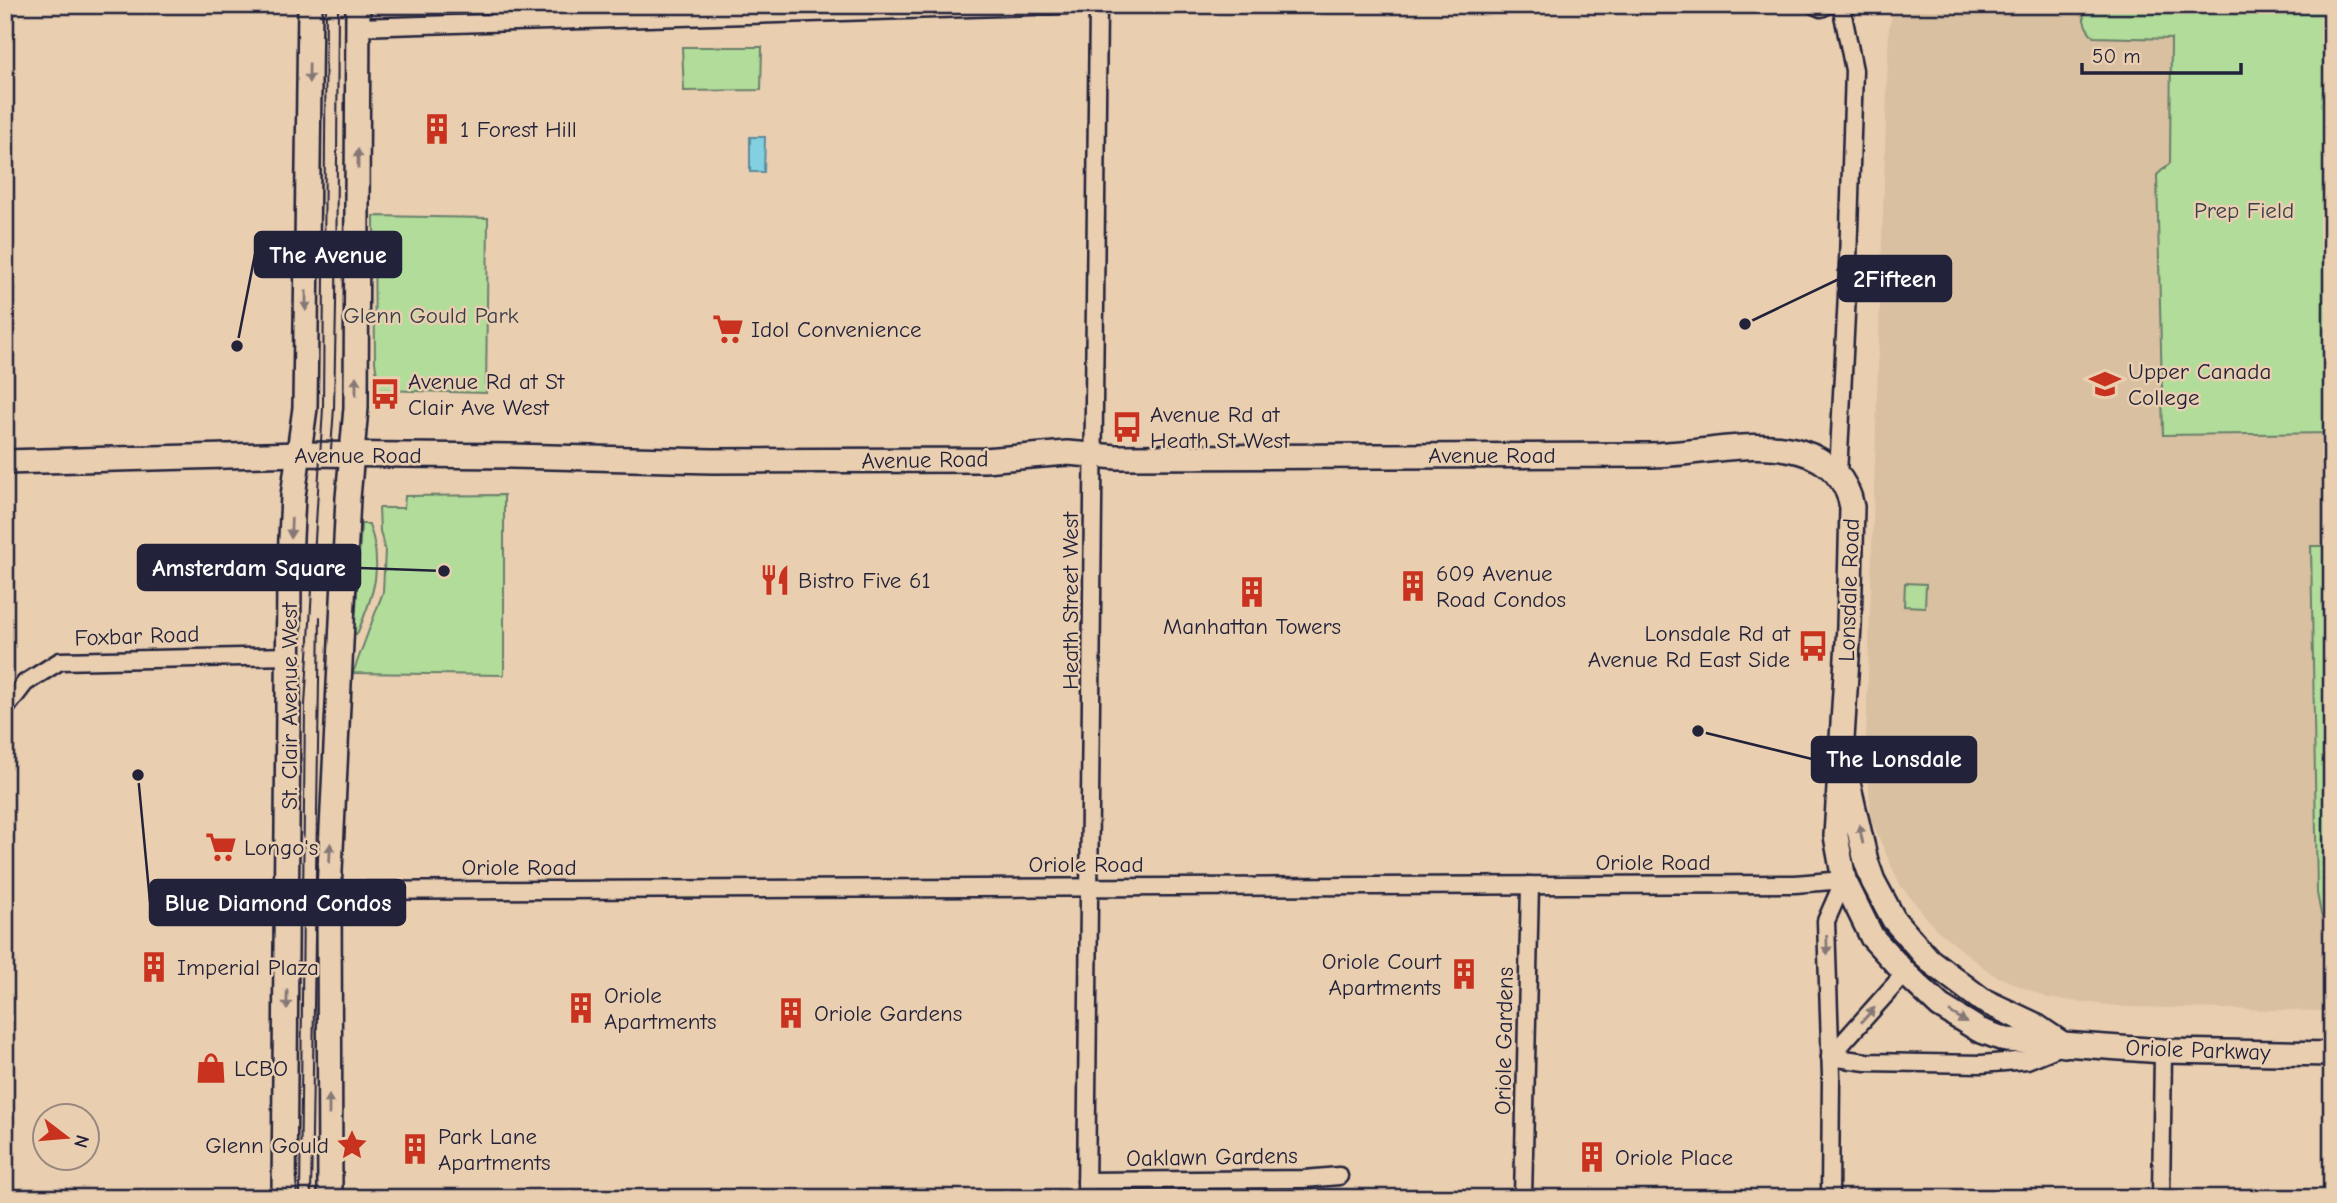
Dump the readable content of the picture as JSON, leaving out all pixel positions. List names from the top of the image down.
{
  "streets": {
    "main road": [
      "Avenue Road",
      "Lonsdale Road",
      "St. Clair Avenue West",
      "Oriole Parkway"
    ],
    "street": [
      "Heath Street West",
      "Foxbar Road",
      "Oriole Road",
      "Oriole Gardens",
      "Oaklawn Gardens"
    ]
  },
  "crossings": [
    ["Avenue Road", "Lonsdale Road"],
    ["Avenue Road", "Heath Street West"],
    ["Avenue Road", "St. Clair Avenue West"],
    ["Lonsdale Road", "Oriole Parkway"],
    ["Heath Street West", "Oriole Road"],
    ["Heath Street West", "Oaklawn Gardens"],
    ["Foxbar Road", "St. Clair Avenue West"],
    ["St. Clair Avenue West", "Oriole Road"],
    ["Oriole Road", "Oriole Gardens"],
    ["Oriole Road", "Oriole Parkway"]
  ],
  "parks": ["Prep Field", "Glenn Gould Park"],
  "places": {
    "building": [
      "1 Forest Hill",
      "609 Avenue Road Condos",
      "Manhattan Towers",
      "Imperial Plaza",
      "Oriole Court Apartments",
      "Oriole Apartments",
      "Oriole Gardens",
      "Park Lane Apartments",
      "Oriole Place"
    ],
    "other": [
      "2Fifteen",
      "The Avenue",
      "Amsterdam Square",
      "The Lonsdale",
      "Blue Diamond Condos"
    ],
    "supermarket": ["Idol Convenience", "Longo's"],
    "school or university": ["Upper Canada College"],
    "bus stop": ["Avenue Rd at St Clair Ave West", "Avenue Rd at Heath St West", "Lonsdale Rd at Avenue Rd East Side"],
    "restaurant": ["Bistro Five 61"],
    "shop": ["LCBO"],
    "place": ["Glenn Gould"]
  },
  "scale_bar": "50 m",
  "north": "right"
}
